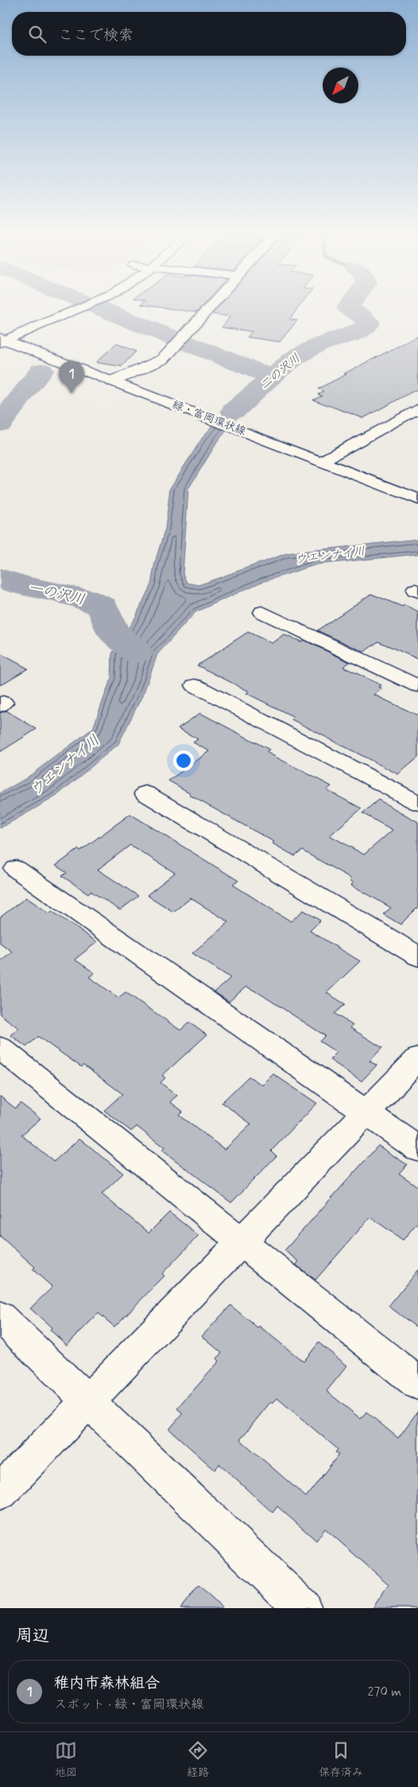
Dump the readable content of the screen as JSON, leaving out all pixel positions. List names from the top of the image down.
{
  "streets": {
    "main road": ["緑・富岡環状線"]
  },
  "water": ["二の沢川", "ウエンナイ川", "一の沢川"],
  "north": "bottom left",
  "page": {
    "search": "ここで検索",
    "pins": "1",
    "heading": "周辺",
    "list": [
      {
        "mark": "1",
        "name": "稚内市森林組合",
        "note": "スポット · 緑・富岡環状線",
        "value": "270 m"
      }
    ],
    "nav": ["地図", "経路", "保存済み"]
  }
}
